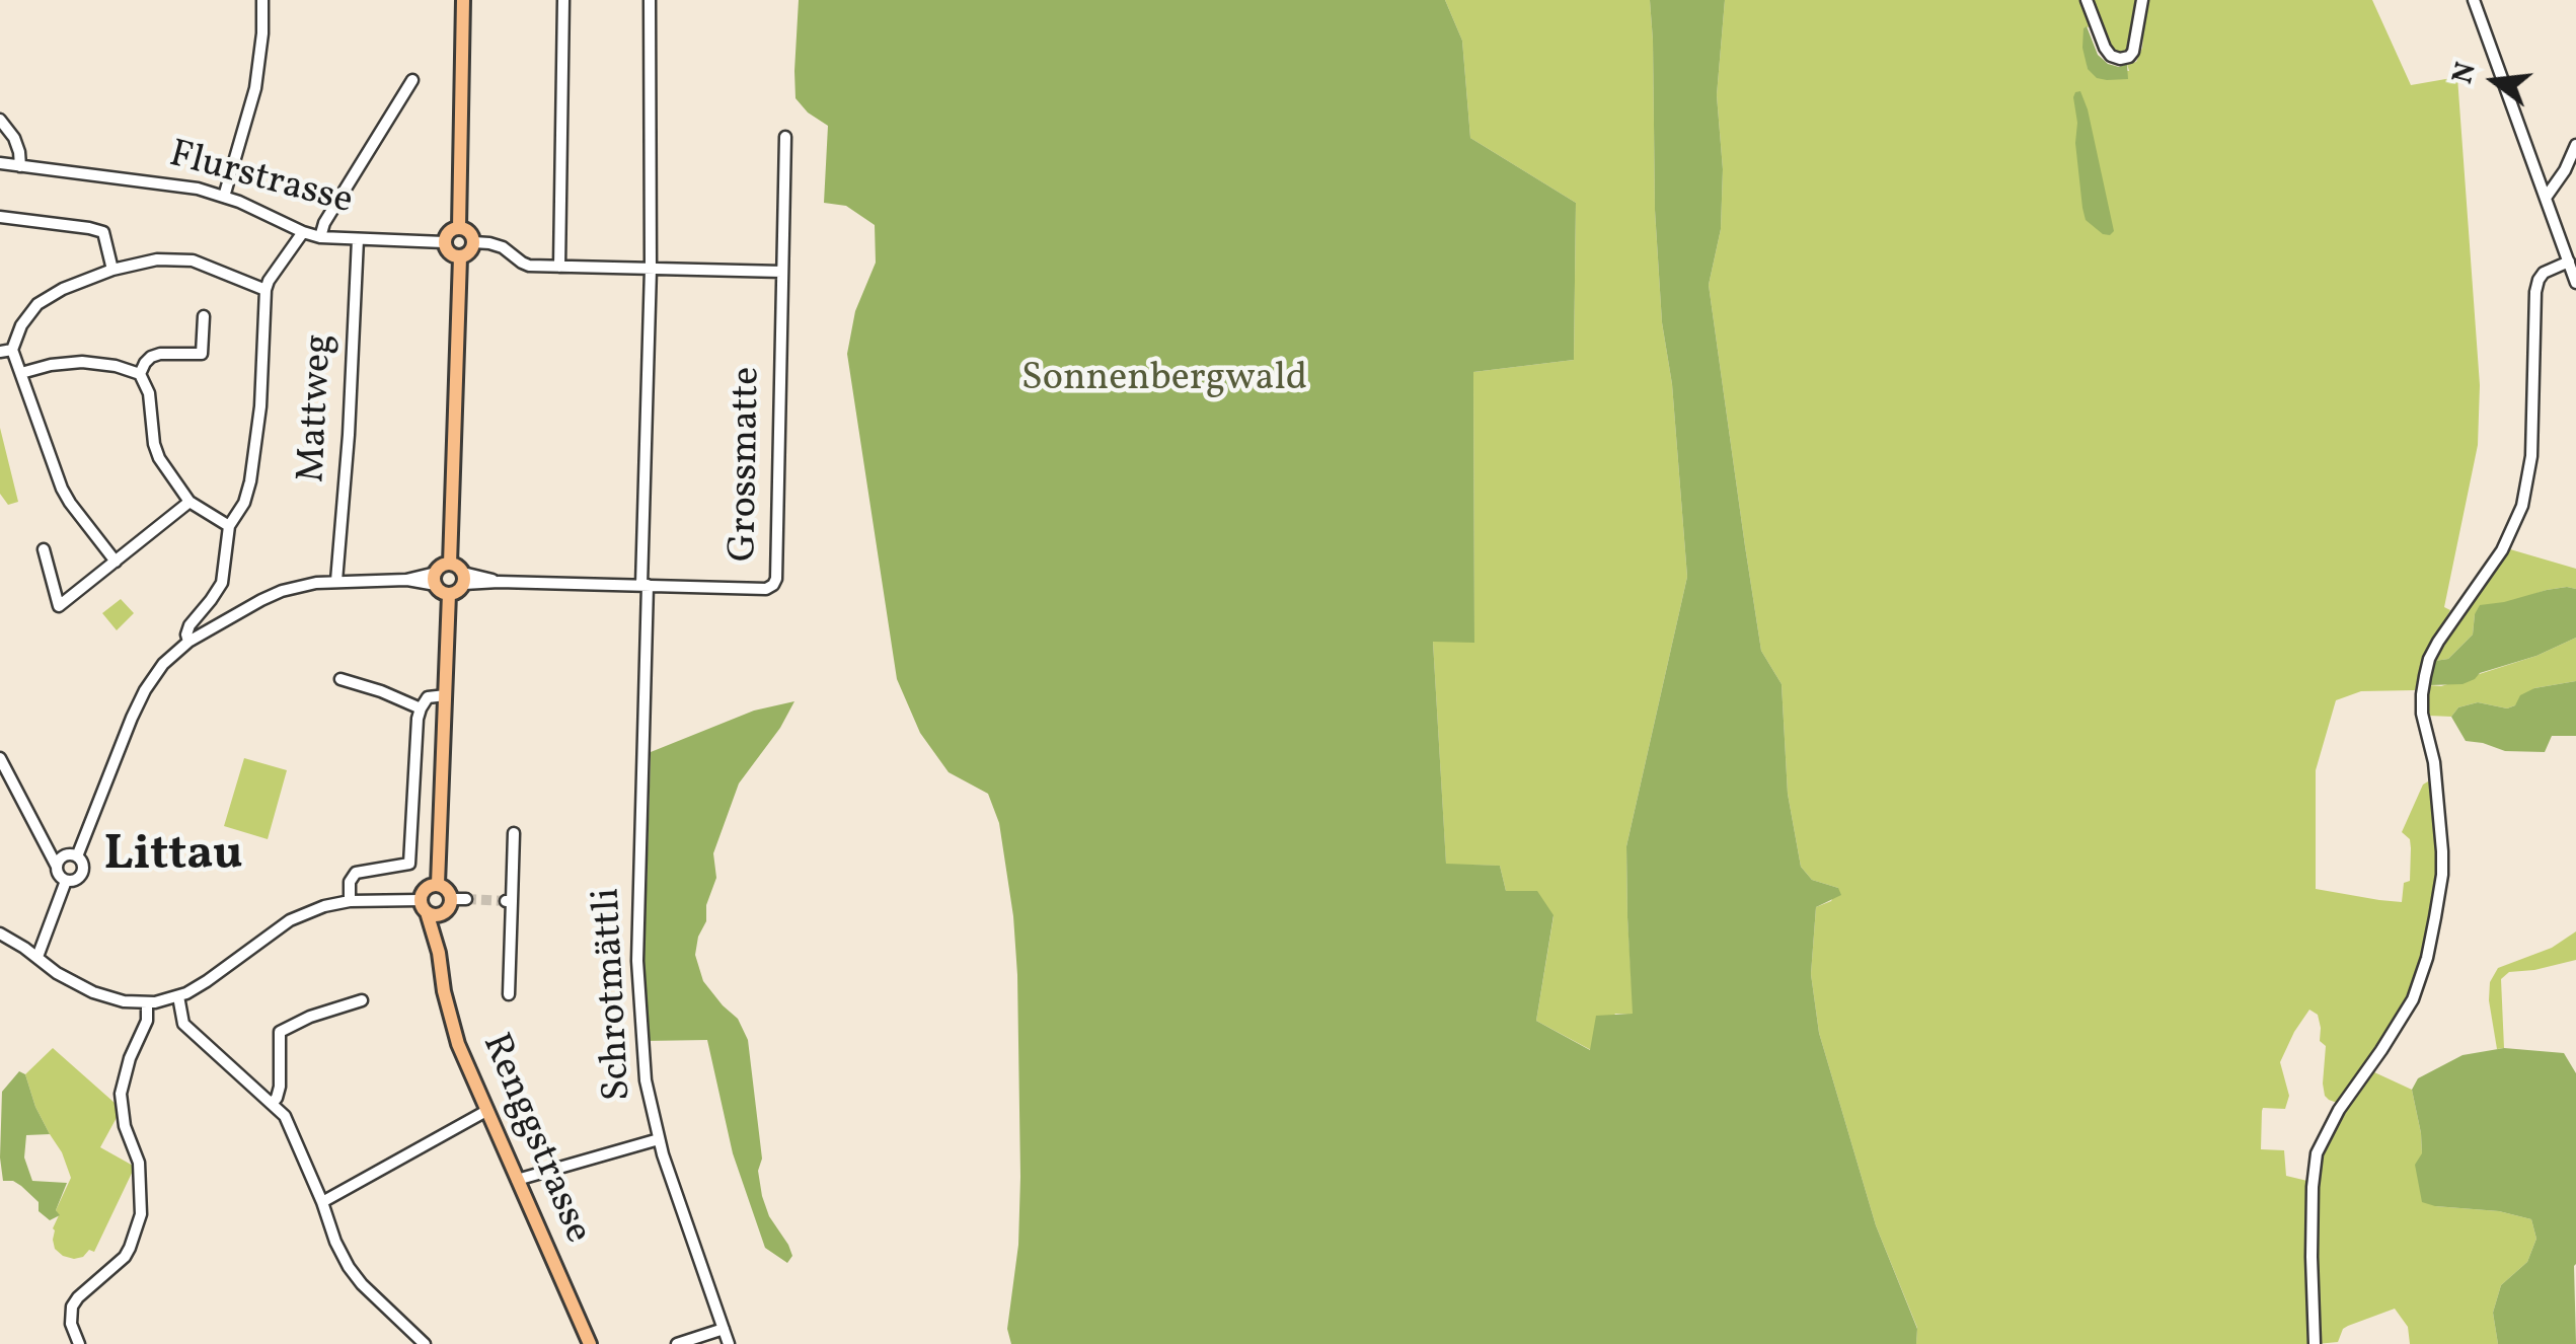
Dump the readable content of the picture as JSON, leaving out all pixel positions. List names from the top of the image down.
{
  "streets": {
    "main road": ["Renggstrasse"],
    "street": [
      "Flurstrasse",
      "Mattweg",
      "Grossmatte",
      "Schrotmättli"
    ]
  },
  "crossings": [
    ["Flurstrasse", "Mattweg"],
    ["Grossmatte", "Schrotmättli"],
    ["Schrotmättli", "Renggstrasse"]
  ],
  "districts": ["Littau"],
  "parks": ["Sonnenbergwald"],
  "north": "left"
}
